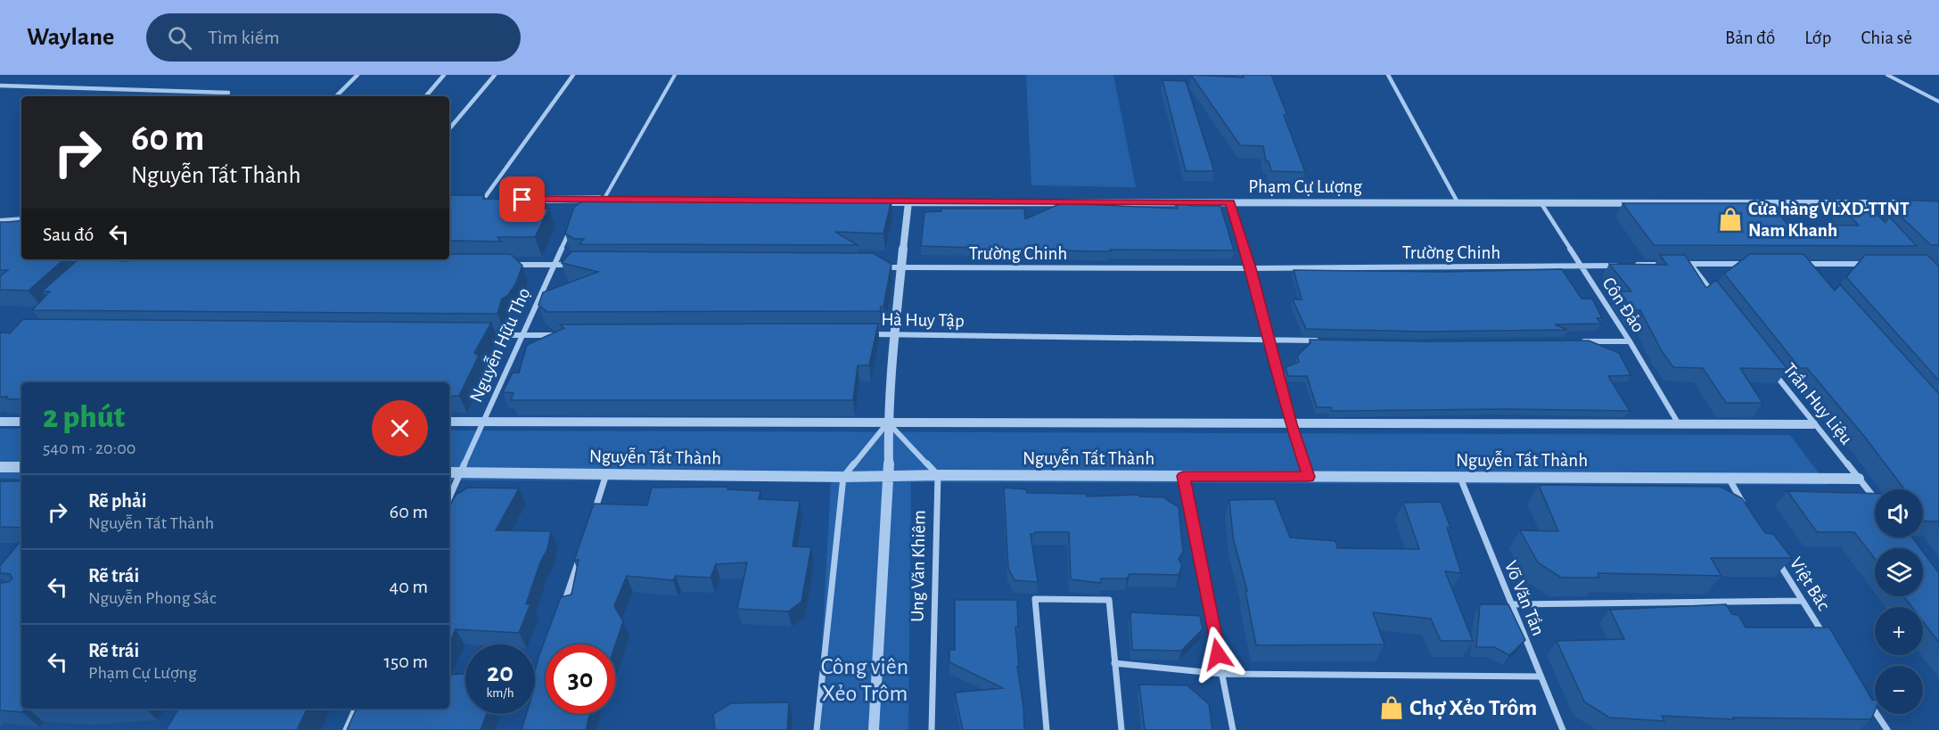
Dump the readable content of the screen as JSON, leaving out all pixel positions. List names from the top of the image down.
{
  "streets": {
    "street": [
      "Phạm Cự Lượng",
      "Trường Chinh",
      "Côn Đảo",
      "Hà Huy Tập",
      "Nguyễn Hữu Thọ",
      "Trần Huy Liệu",
      "Nguyễn Tất Thành",
      "Ung Văn Khiêm",
      "Việt Bắc",
      "Võ Văn Tần"
    ]
  },
  "crossings": [
    ["Phạm Cự Lượng", "Côn Đảo"],
    ["Phạm Cự Lượng", "Ung Văn Khiêm"],
    ["Trường Chinh", "Côn Đảo"],
    ["Trường Chinh", "Ung Văn Khiêm"],
    ["Côn Đảo", "Nguyễn Tất Thành"],
    ["Hà Huy Tập", "Ung Văn Khiêm"],
    ["Nguyễn Hữu Thọ", "Nguyễn Tất Thành"],
    ["Trần Huy Liệu", "Nguyễn Tất Thành"],
    ["Nguyễn Tất Thành", "Ung Văn Khiêm"],
    ["Nguyễn Tất Thành", "Võ Văn Tần"]
  ],
  "parks": ["Công viên Xẻo Trôm"],
  "places": {
    "shop": ["Cửa hàng VLXD-TTNT Nam Khanh", "Chợ Xẻo Trôm"]
  },
  "page": {
    "header": "Waylane",
    "search": "Tìm kiếm",
    "nav": ["Bản đồ", "Lớp", "Chia sẻ"],
    "turn": ["60 m", "Nguyễn Tất Thành"],
    "then": "Sau đó",
    "heading": ["2 phút", "540 m · 20:00"],
    "list": [
      {
        "name": "Rẽ phải",
        "note": "Nguyễn Tất Thành",
        "value": "60 m"
      },
      {
        "name": "Rẽ trái",
        "note": "Nguyễn Phong Sắc",
        "value": "40 m"
      },
      {
        "name": "Rẽ trái",
        "note": "Phạm Cự Lượng",
        "value": "150 m"
      }
    ],
    "map_buttons": ["+", "−"],
    "speed": "20 km/h",
    "limit": "30"
  }
}
